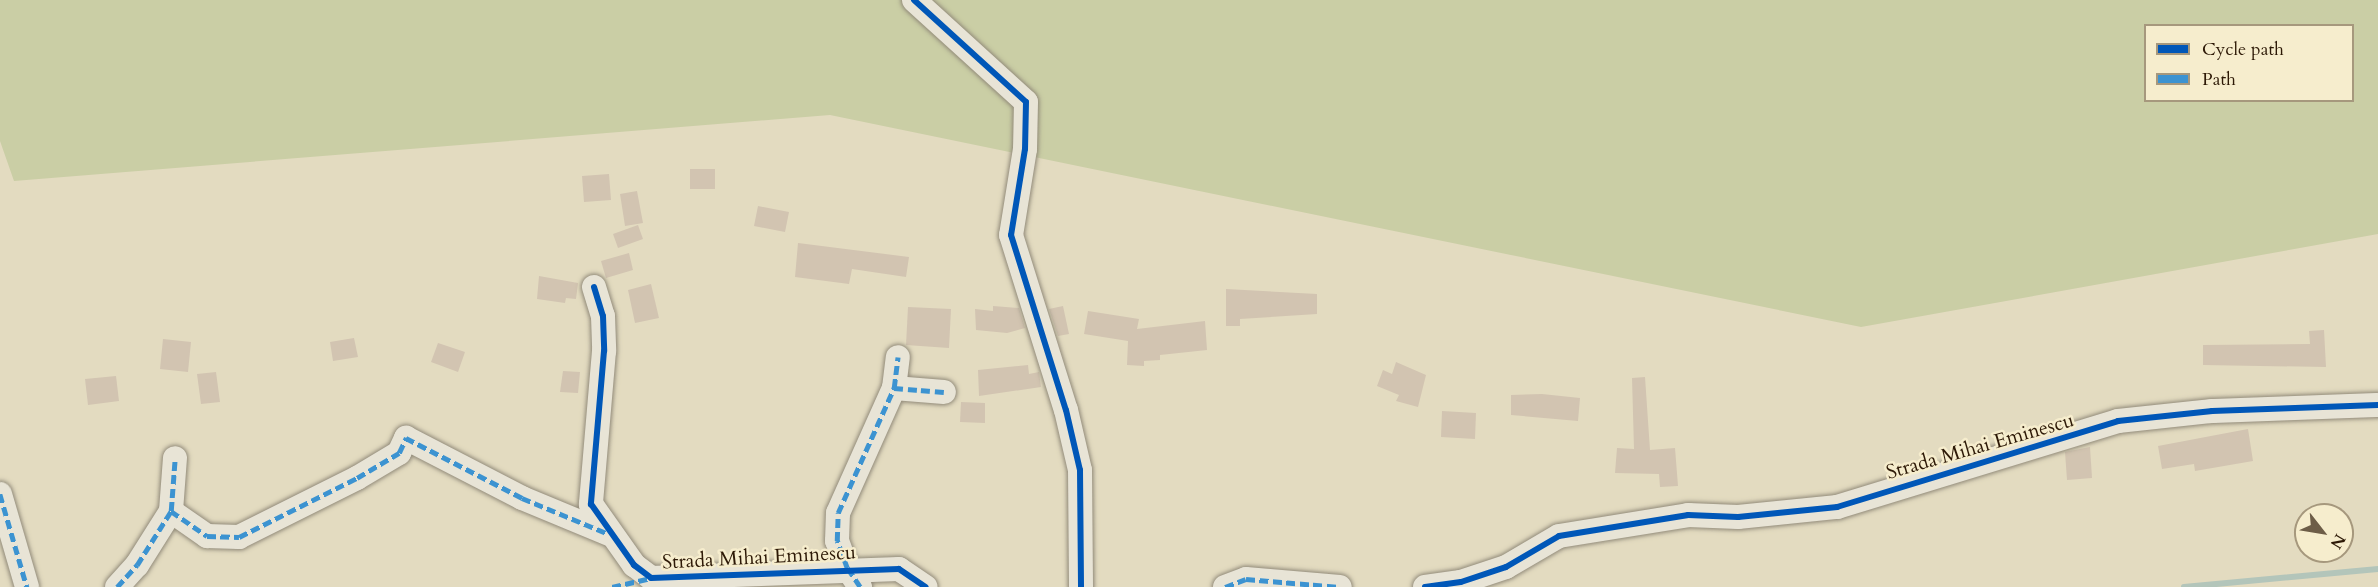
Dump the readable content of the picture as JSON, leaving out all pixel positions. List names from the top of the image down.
{
  "streets": {
    "street": ["Strada Mihai Eminescu"]
  },
  "legend": ["Cycle path", "Path"],
  "north": "bottom right"
}
